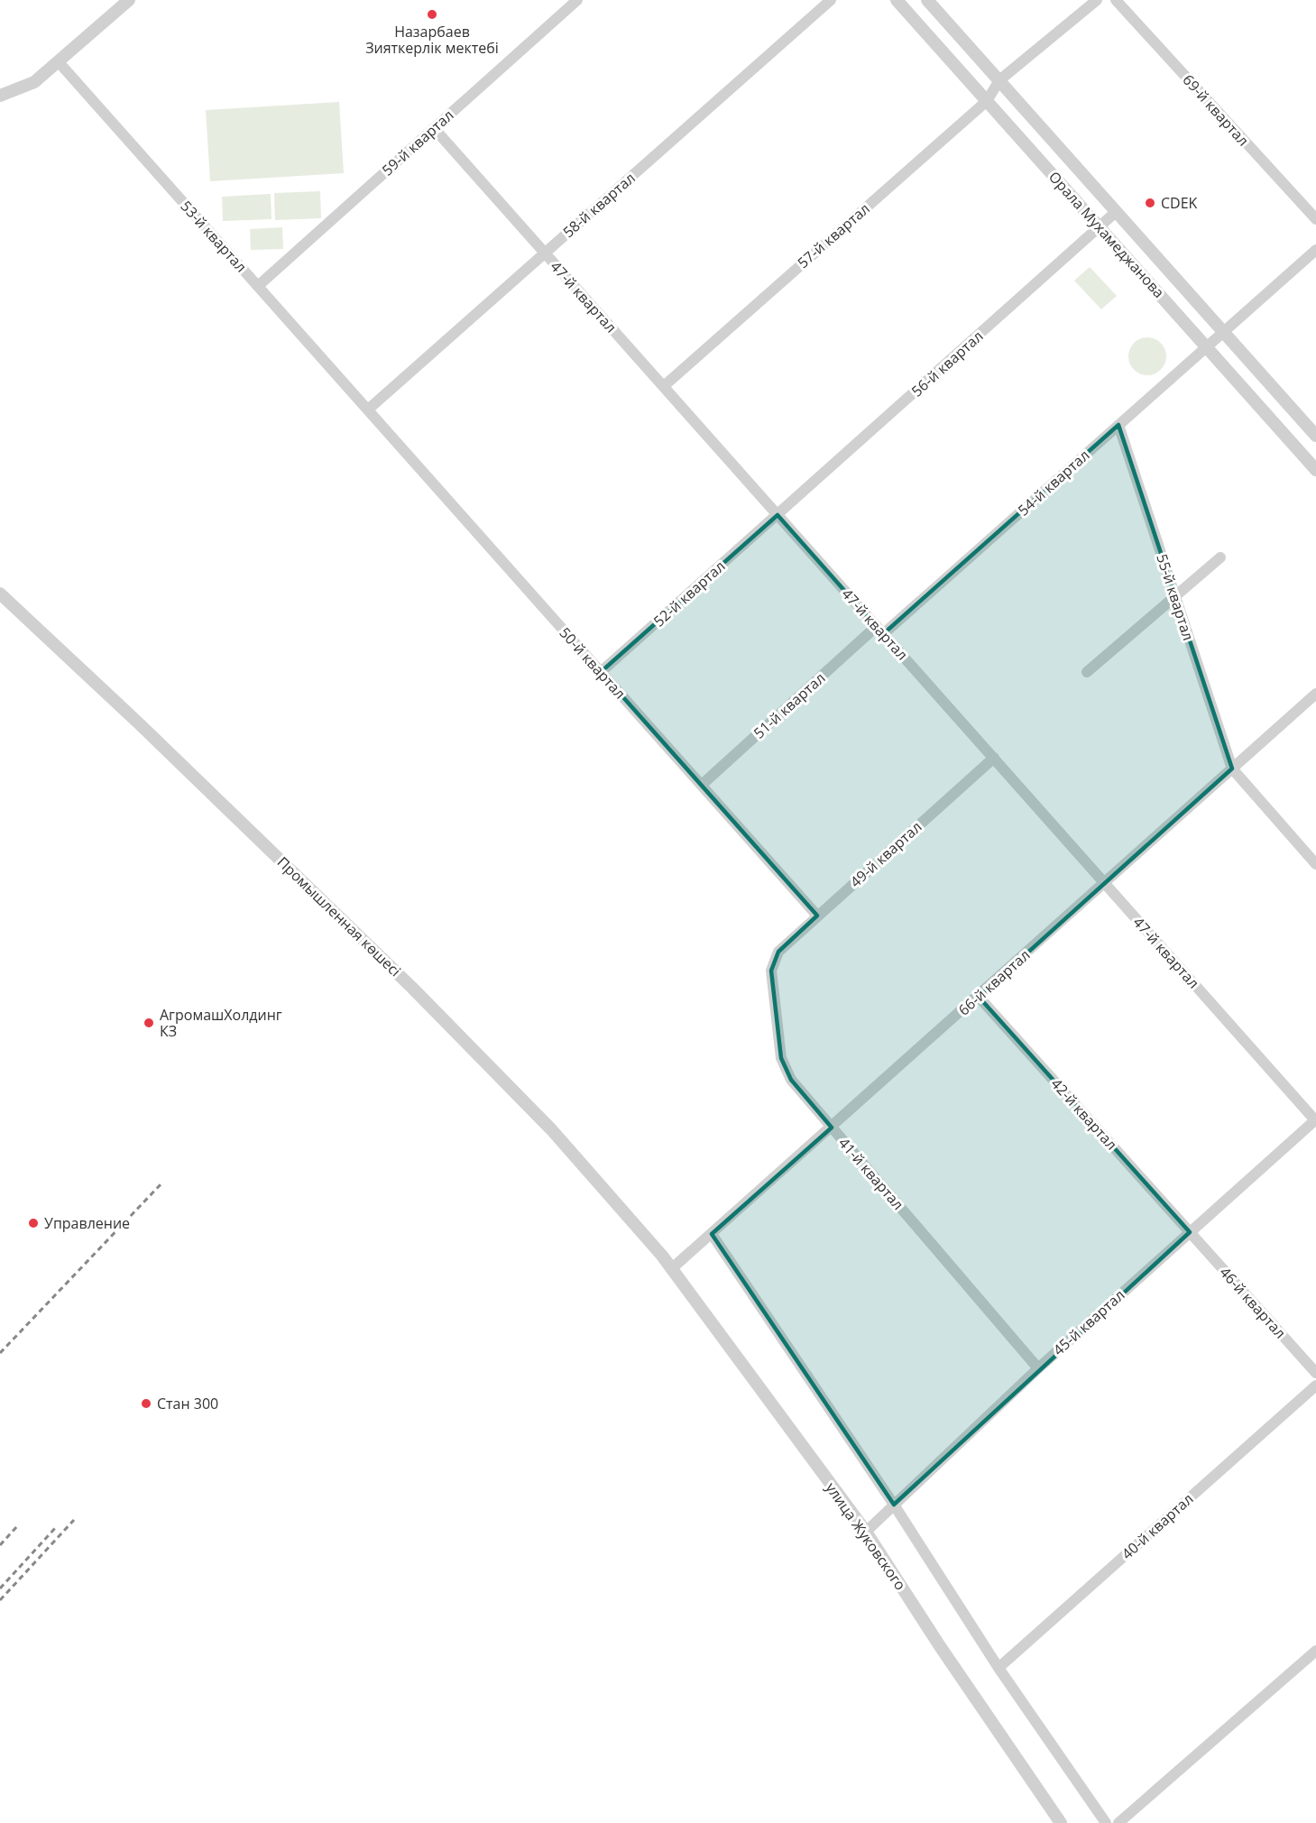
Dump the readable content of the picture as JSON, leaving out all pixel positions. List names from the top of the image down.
{
  "streets": {
    "street": [
      "69-й квартал",
      "59-й квартал",
      "58-й квартал",
      "Орала Мухамеджанова",
      "57-й квартал",
      "53-й квартал",
      "47-й квартал",
      "56-й квартал",
      "54-й квартал",
      "52-й квартал",
      "55-й квартал",
      "50-й квартал",
      "51-й квартал",
      "49-й квартал",
      "Промышленная көшесі",
      "66-й квартал",
      "42-й квартал",
      "41-й квартал",
      "46-й квартал",
      "45-й квартал",
      "40-й квартал",
      "улица Жуковского"
    ]
  },
  "crossings": [
    ["59-й квартал", "53-й квартал"],
    ["59-й квартал", "47-й квартал"],
    ["58-й квартал", "53-й квартал"],
    ["58-й квартал", "47-й квартал"],
    ["58-й квартал", "50-й квартал"],
    ["Орала Мухамеджанова", "57-й квартал"],
    ["Орала Мухамеджанова", "56-й квартал"],
    ["Орала Мухамеджанова", "54-й квартал"],
    ["57-й квартал", "47-й квартал"],
    ["53-й квартал", "50-й квартал"],
    ["47-й квартал", "56-й квартал"],
    ["47-й квартал", "54-й квартал"],
    ["47-й квартал", "52-й квартал"],
    ["47-й квартал", "51-й квартал"],
    ["47-й квартал", "49-й квартал"],
    ["47-й квартал", "66-й квартал"],
    ["47-й квартал", "45-й квартал"],
    ["56-й квартал", "52-й квартал"],
    ["54-й квартал", "55-й квартал"],
    ["54-й квартал", "51-й квартал"],
    ["52-й квартал", "50-й квартал"],
    ["55-й квартал", "66-й квартал"],
    ["50-й квартал", "51-й квартал"],
    ["50-й квартал", "49-й квартал"],
    ["49-й квартал", "41-й квартал"],
    ["Промышленная көшесі", "улица Жуковского"],
    ["66-й квартал", "42-й квартал"],
    ["66-й квартал", "41-й квартал"],
    ["66-й квартал", "улица Жуковского"],
    ["42-й квартал", "46-й квартал"],
    ["42-й квартал", "45-й квартал"],
    ["41-й квартал", "45-й квартал"],
    ["46-й квартал", "45-й квартал"],
    ["45-й квартал", "улица Жуковского"]
  ],
  "places": [
    "Назарбаев Зияткерлік мектебі",
    "CDEK",
    "АгромашХолдинг КЗ",
    "Управление",
    "Стан 300"
  ]
}
